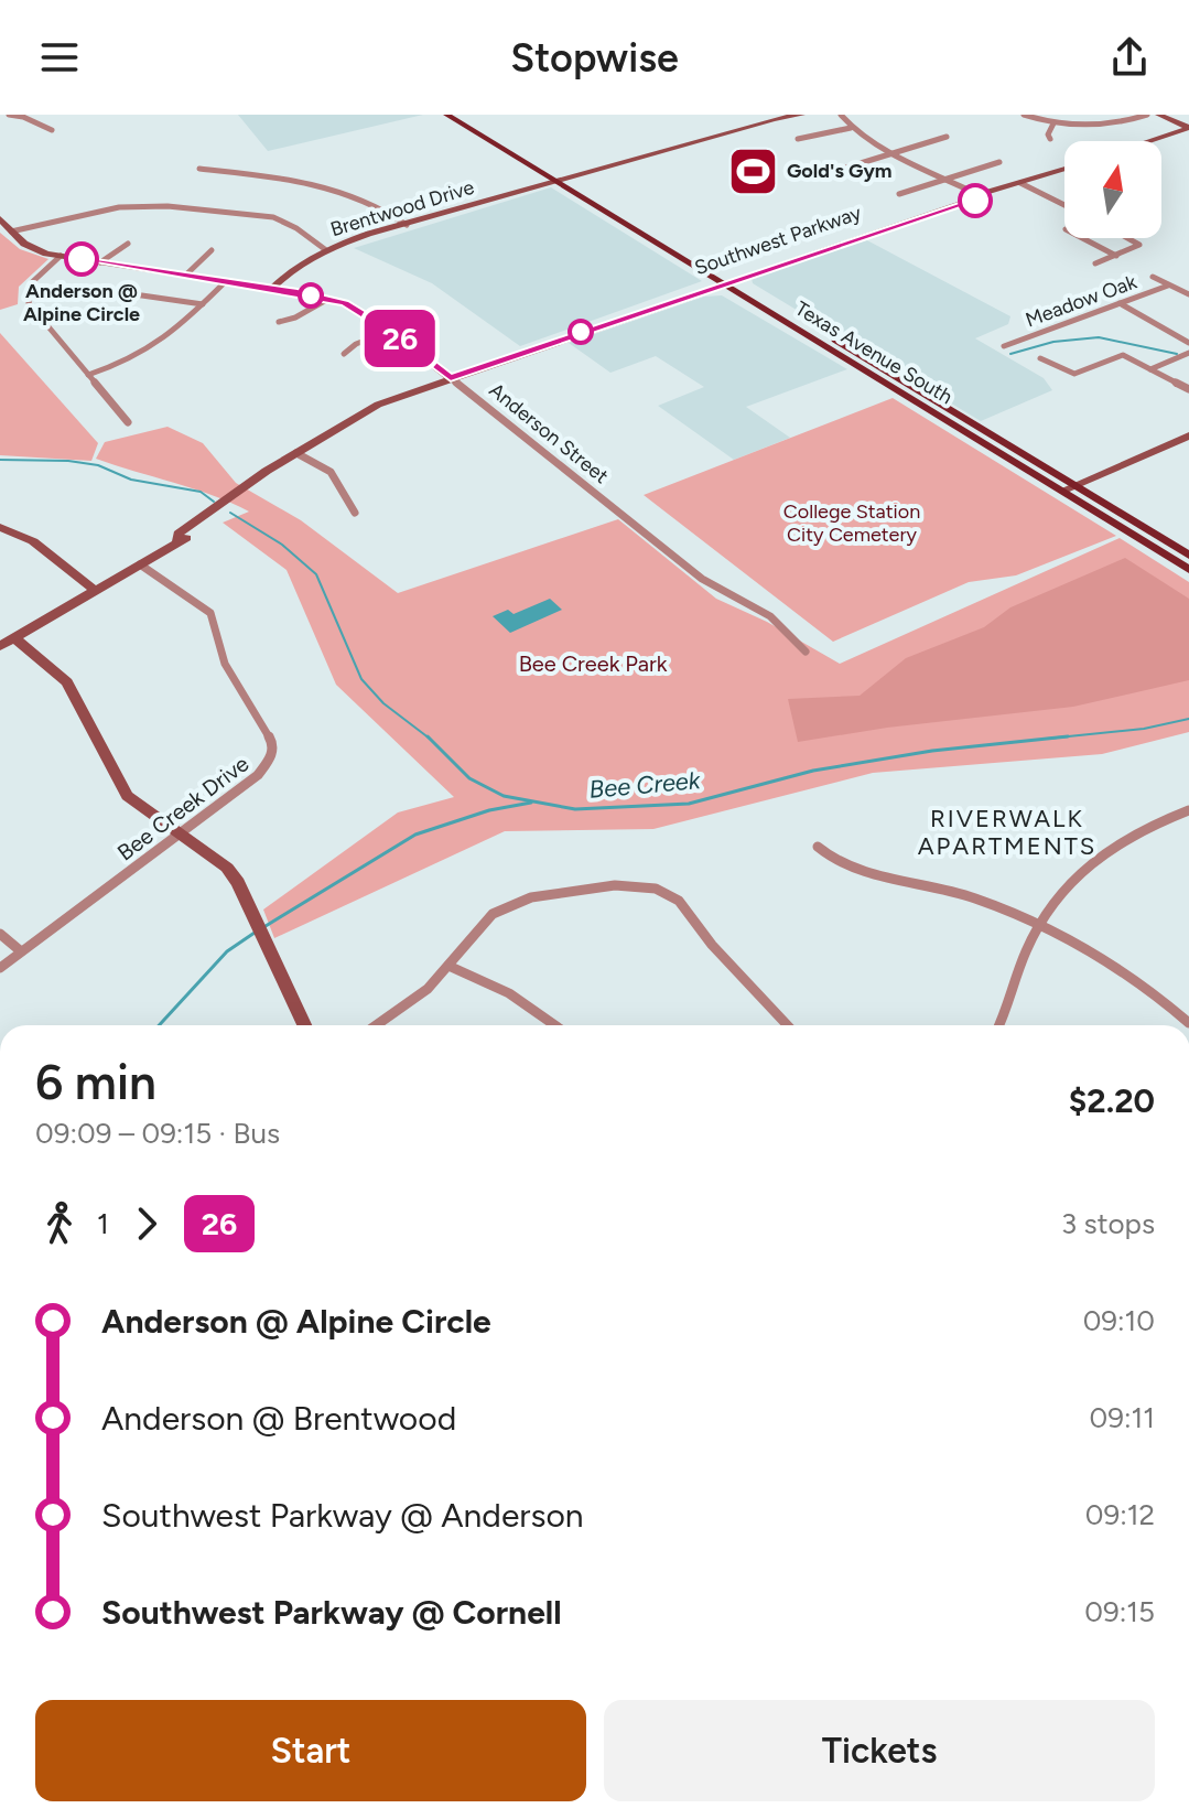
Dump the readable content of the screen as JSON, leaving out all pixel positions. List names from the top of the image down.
{
  "streets": {
    "main road": ["Texas Avenue South"],
    "street": [
      "Brentwood Drive",
      "Southwest Parkway",
      "Meadow Oak",
      "Anderson Street",
      "Bee Creek Drive"
    ]
  },
  "crossings": [
    ["Brentwood Drive", "Texas Avenue South"],
    ["Brentwood Drive", "Anderson Street"],
    ["Southwest Parkway", "Texas Avenue South"],
    ["Southwest Parkway", "Anderson Street"],
    ["Southwest Parkway", "Bee Creek Drive"]
  ],
  "districts": ["RIVERWALK APARTMENTS"],
  "water": ["Bee Creek"],
  "parks": ["College Station City Cemetery", "Bee Creek Park"],
  "places": {
    "sports": ["Gold's Gym"],
    "other": ["Anderson @ Alpine Circle"]
  },
  "lines": ["bus line 26"],
  "north": "top",
  "page": {
    "header": "Stopwise",
    "on_map": "26",
    "heading": ["6 min", "09:09 – 09:15 · Bus", "$2.20"],
    "legs": ["1", "26", "3 stops"],
    "list": [
      {
        "name": "Anderson @ Alpine Circle",
        "value": "09:10"
      },
      {
        "name": "Anderson @ Brentwood",
        "value": "09:11"
      },
      {
        "name": "Southwest Parkway @ Anderson",
        "value": "09:12"
      },
      {
        "name": "Southwest Parkway @ Cornell",
        "value": "09:15"
      }
    ],
    "buttons": ["Start", "Tickets"]
  }
}
